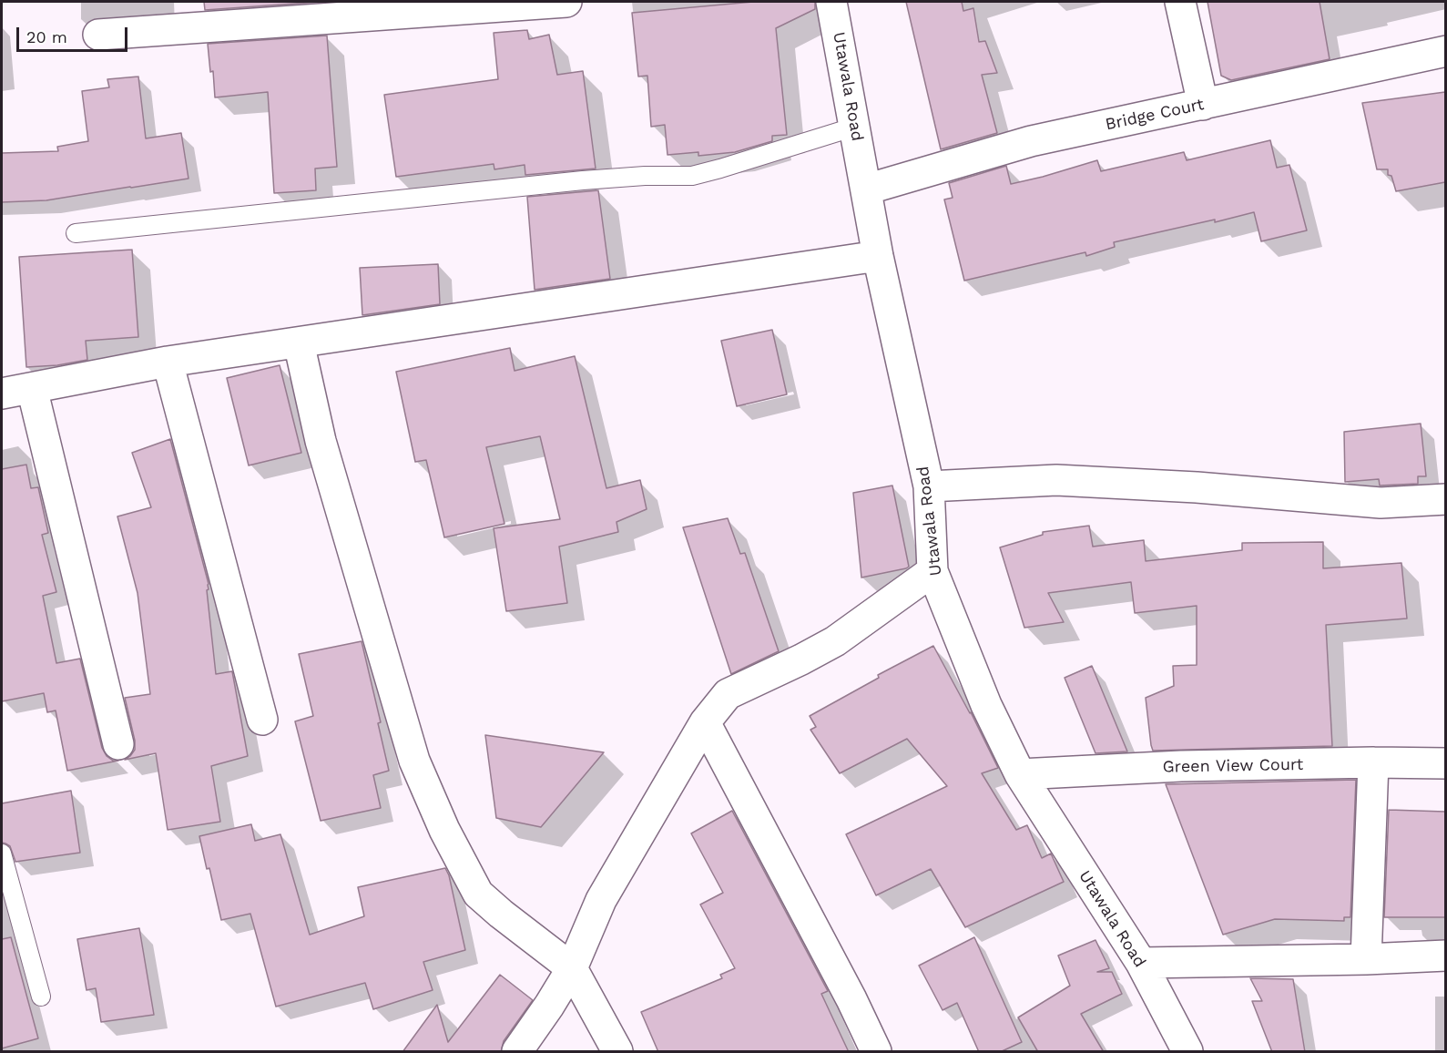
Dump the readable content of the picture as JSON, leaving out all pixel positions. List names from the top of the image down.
{
  "streets": {
    "street": ["Utawala Road", "Bridge Court", "Green View Court"]
  },
  "crossings": [
    ["Utawala Road", "Bridge Court"],
    ["Utawala Road", "Green View Court"]
  ],
  "scale_bar": "20 m"
}
